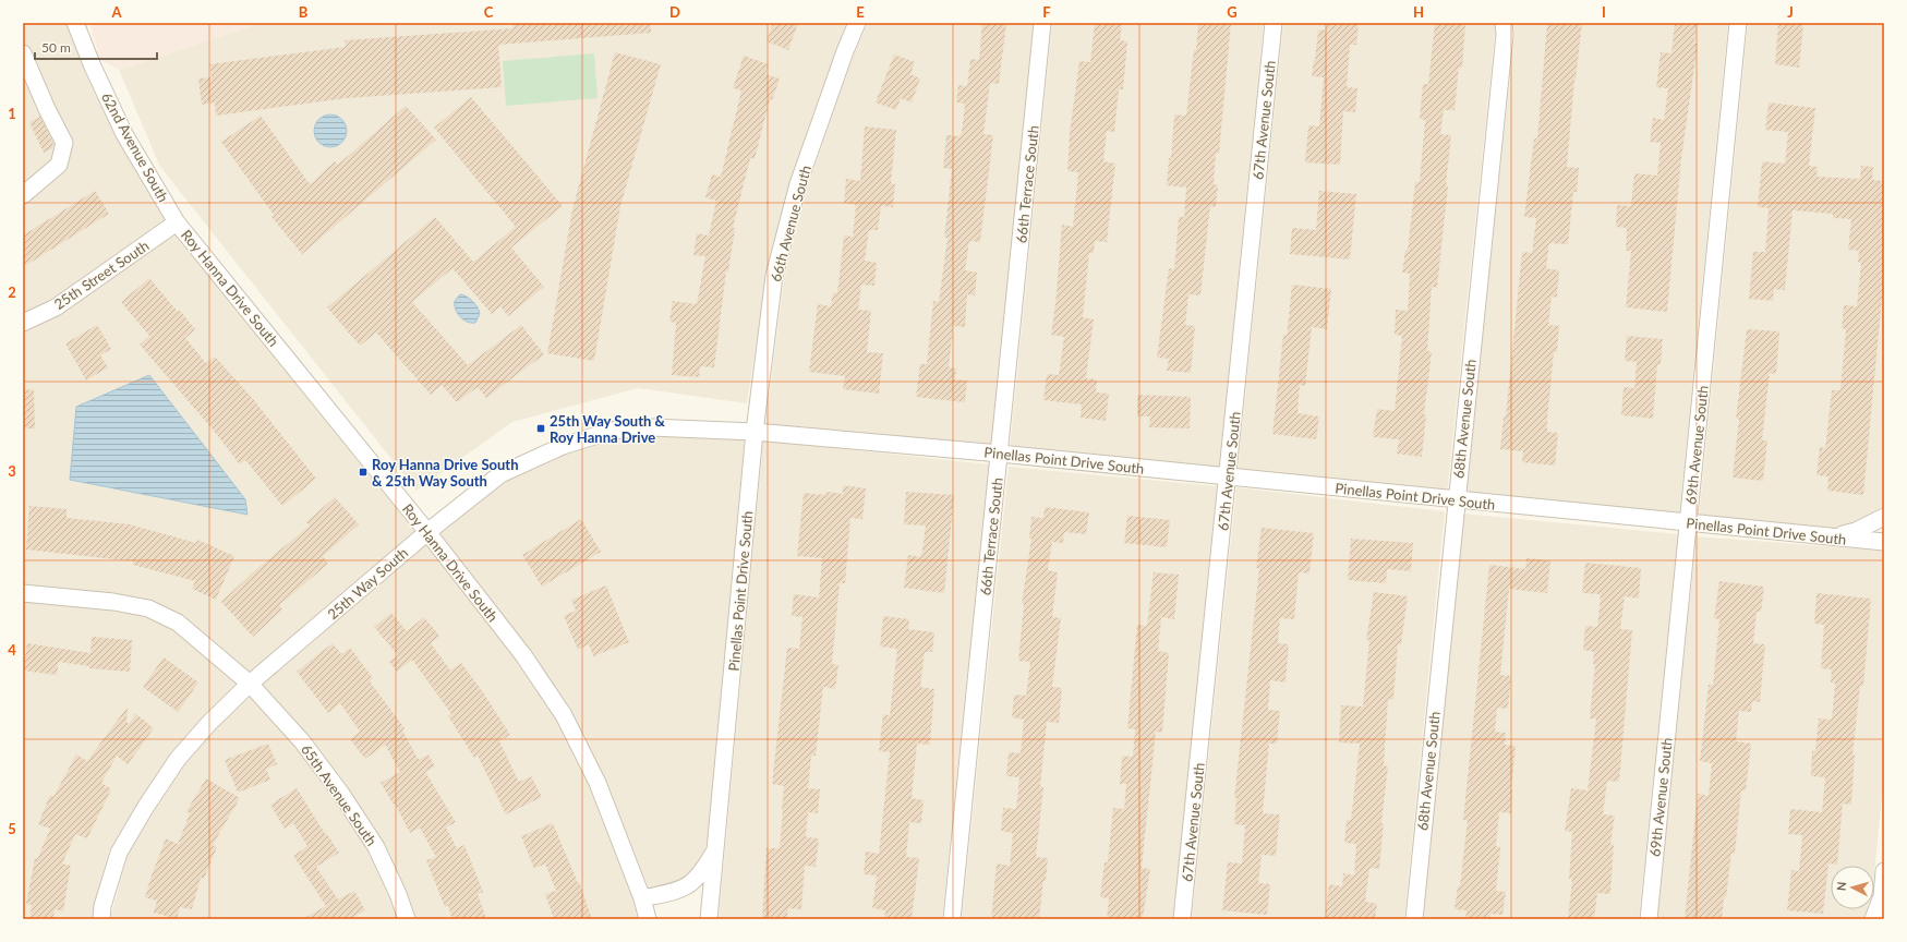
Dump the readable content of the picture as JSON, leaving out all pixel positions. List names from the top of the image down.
{
  "streets": {
    "street": [
      "67th Avenue South",
      "62nd Avenue South",
      "66th Terrace South",
      "66th Avenue South",
      "25th Street South",
      "Roy Hanna Drive South",
      "68th Avenue South",
      "69th Avenue South",
      "Pinellas Point Drive South",
      "25th Way South",
      "65th Avenue South"
    ]
  },
  "crossings": [
    ["67th Avenue South", "Pinellas Point Drive South"],
    ["62nd Avenue South", "25th Street South"],
    ["62nd Avenue South", "Roy Hanna Drive South"],
    ["66th Terrace South", "Pinellas Point Drive South"],
    ["66th Avenue South", "Pinellas Point Drive South"],
    ["66th Avenue South", "25th Way South"],
    ["25th Street South", "Roy Hanna Drive South"],
    ["Roy Hanna Drive South", "Pinellas Point Drive South"],
    ["Roy Hanna Drive South", "25th Way South"],
    ["68th Avenue South", "Pinellas Point Drive South"],
    ["69th Avenue South", "Pinellas Point Drive South"],
    ["Pinellas Point Drive South", "25th Way South"],
    ["25th Way South", "65th Avenue South"]
  ],
  "places": {
    "transit": ["25th Way South & Roy Hanna Drive", "Roy Hanna Drive South & 25th Way South"]
  },
  "scale_bar": "50 m",
  "north": "left",
  "grid": {
    "columns": [
      "A",
      "B",
      "C",
      "D",
      "E",
      "F",
      "G",
      "H",
      "I",
      "J"
    ],
    "rows": [
      "1",
      "2",
      "3",
      "4",
      "5"
    ]
  }
}
